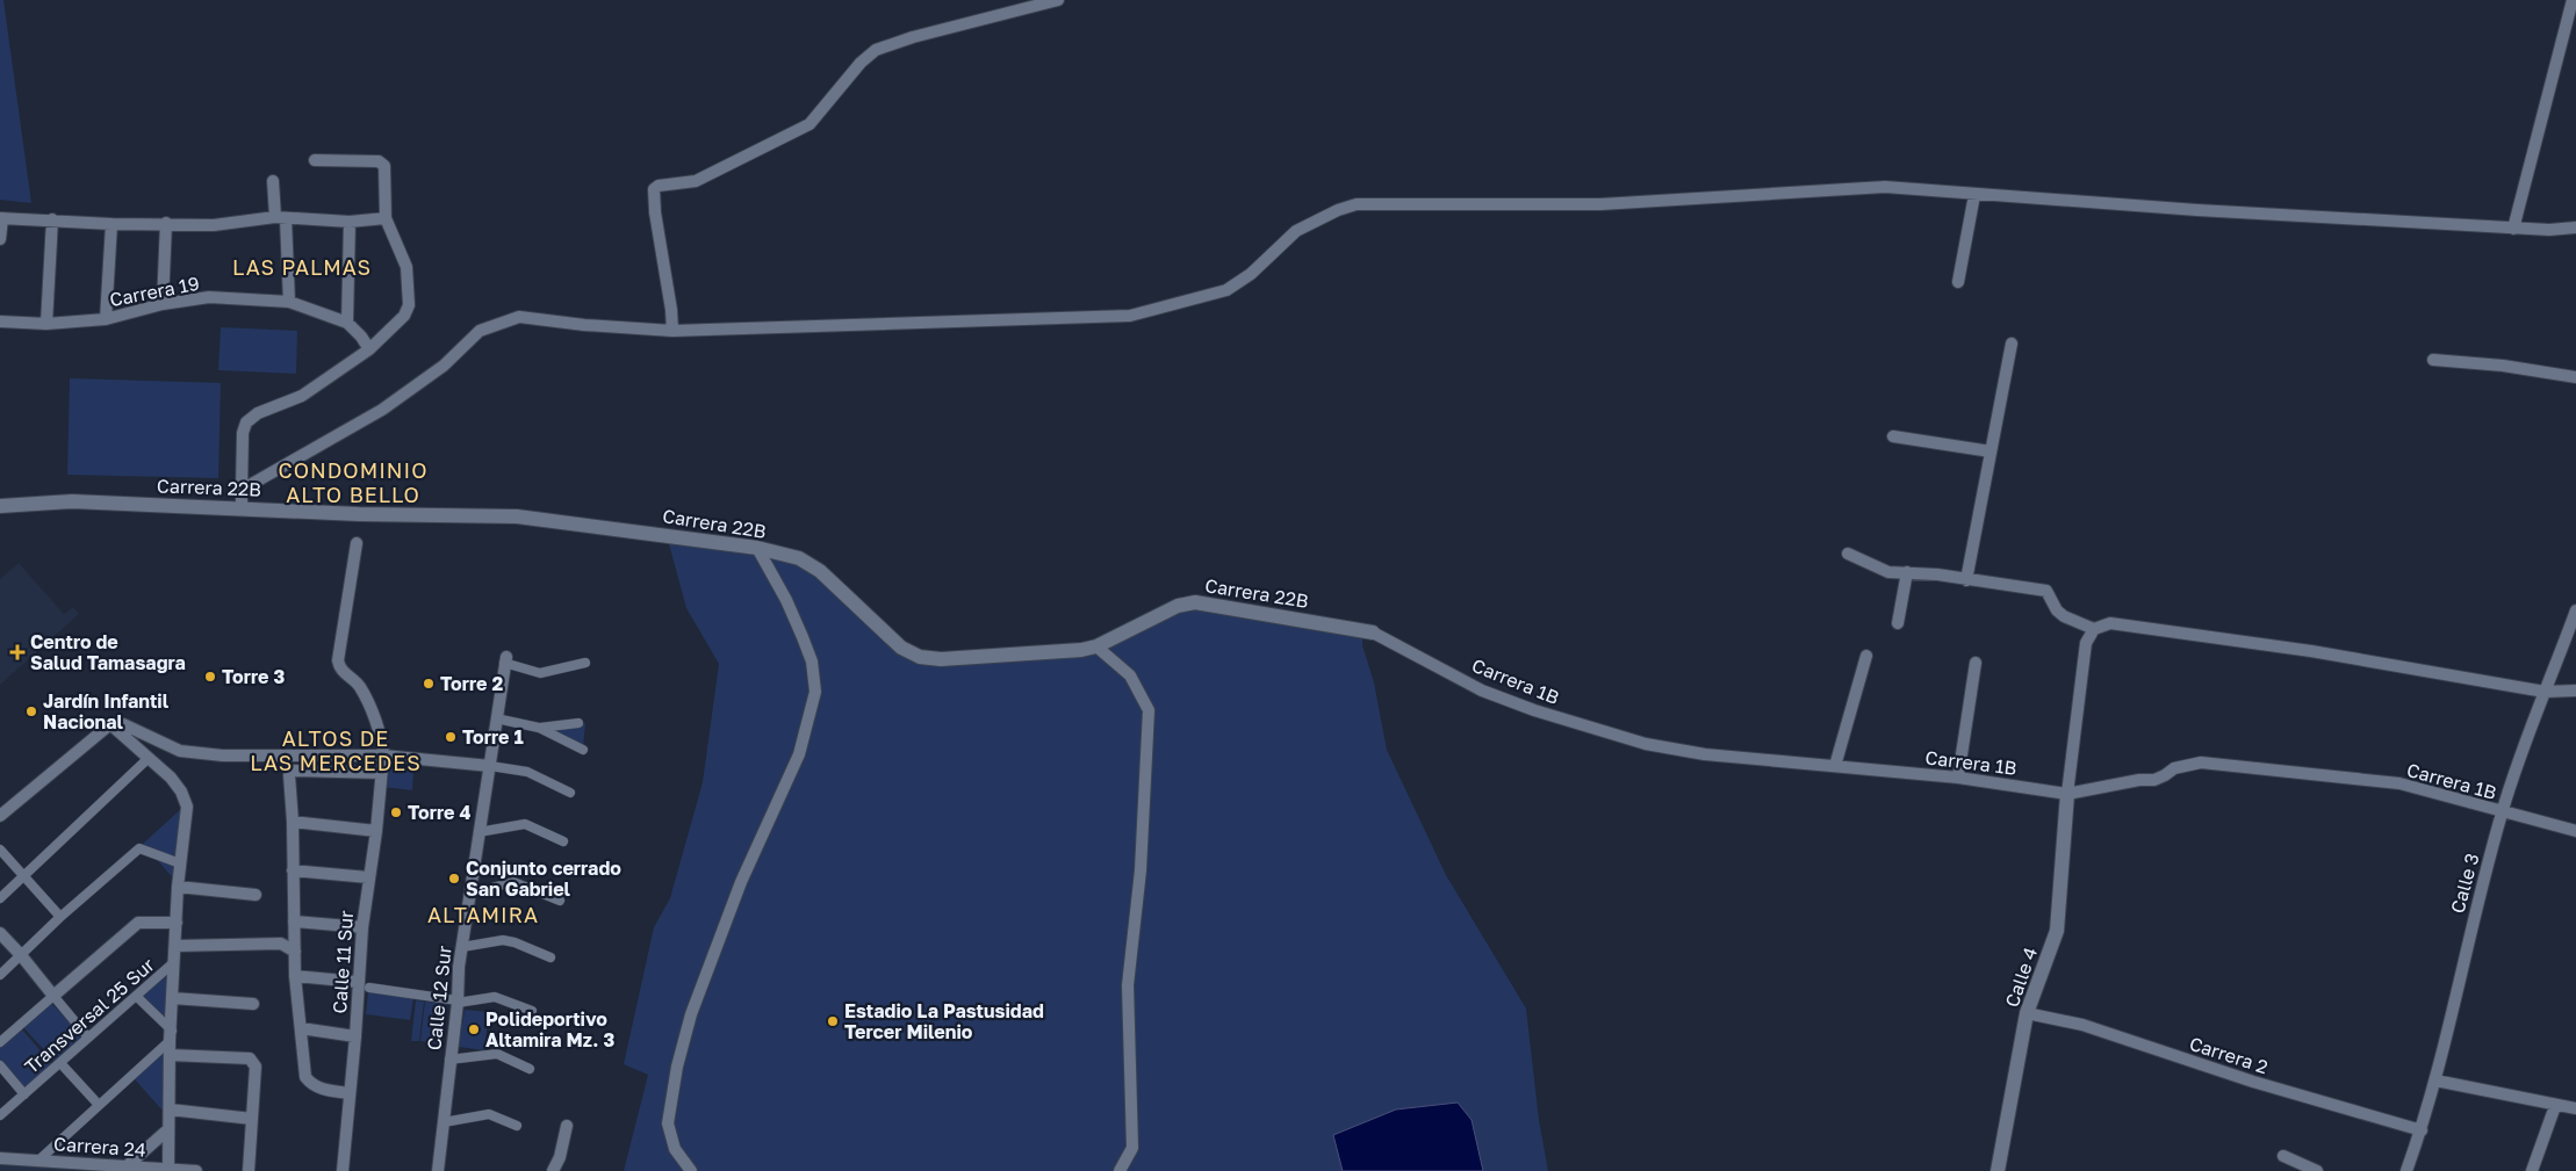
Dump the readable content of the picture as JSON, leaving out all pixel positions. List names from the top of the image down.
{
  "streets": {
    "street": [
      "Carrera 19",
      "Carrera 22B",
      "Carrera 1B",
      "Calle 3",
      "Calle 11 Sur",
      "Calle 4",
      "Calle 12 Sur",
      "Transversal 25 Sur",
      "Carrera 2",
      "Carrera 24"
    ]
  },
  "crossings": [
    ["Carrera 22B", "Carrera 1B"],
    ["Carrera 1B", "Calle 3"],
    ["Carrera 1B", "Calle 4"],
    ["Calle 3", "Carrera 2"],
    ["Calle 4", "Carrera 2"]
  ],
  "districts": [
    "LAS PALMAS",
    "CONDOMINIO ALTO BELLO",
    "ALTOS DE LAS MERCEDES",
    "ALTAMIRA"
  ],
  "places": {
    "health": ["Centro de Salud Tamasagra"],
    "other": [
      "Torre 3",
      "Torre 2",
      "Jardín Infantil Nacional",
      "Torre 1",
      "Torre 4",
      "Conjunto cerrado San Gabriel",
      "Estadio La Pastusidad Tercer Milenio",
      "Polideportivo Altamira Mz. 3"
    ]
  }
}
